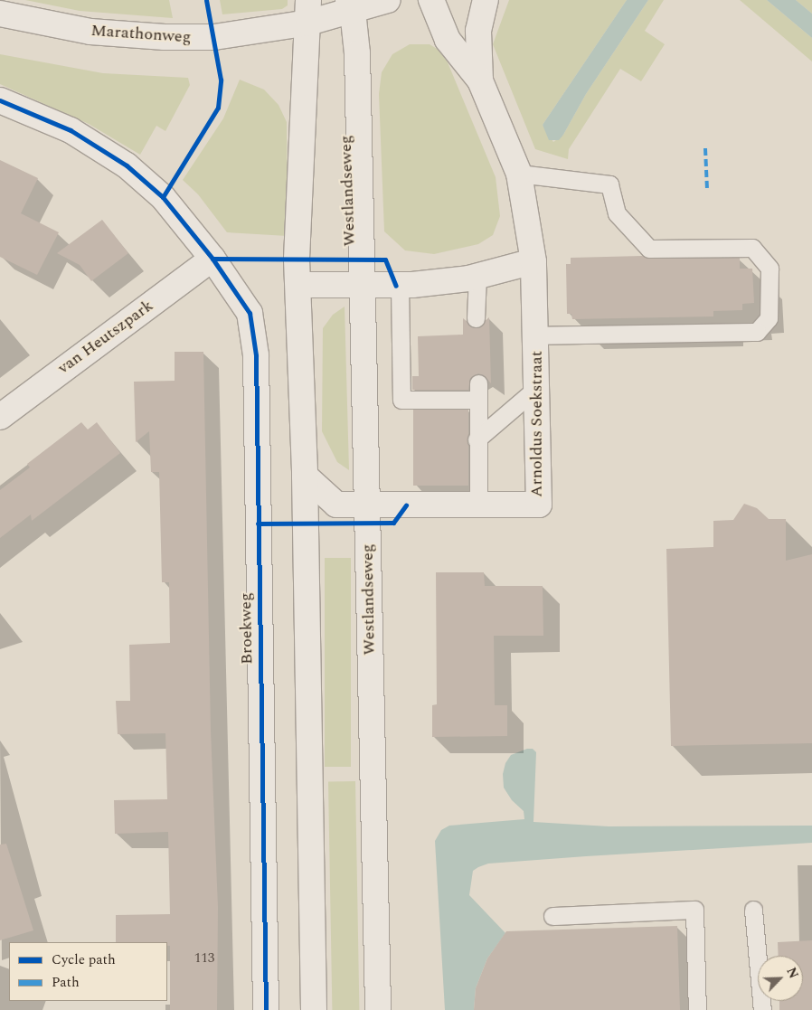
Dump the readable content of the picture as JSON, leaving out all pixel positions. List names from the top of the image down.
{
  "streets": {
    "street": [
      "Marathonweg",
      "Westlandseweg",
      "van Heutszpark",
      "Arnoldus Soekstraat",
      "Broekweg"
    ]
  },
  "crossings": [
    ["Marathonweg", "Westlandseweg"],
    ["Westlandseweg", "Arnoldus Soekstraat"],
    ["van Heutszpark", "Broekweg"]
  ],
  "house_numbers": ["113"],
  "legend": ["Cycle path", "Path"],
  "north": "top right"
}
